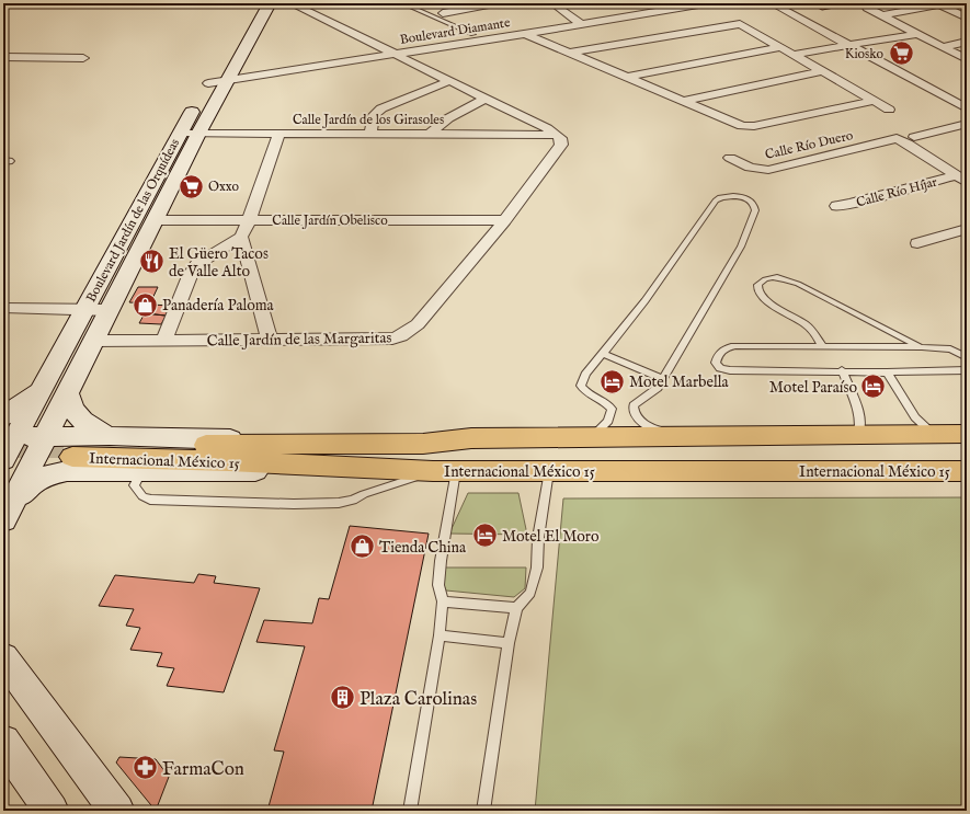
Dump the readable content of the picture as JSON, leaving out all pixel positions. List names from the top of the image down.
{
  "streets": {
    "main road": ["Internacional México 15"],
    "street": [
      "Boulevard Diamante",
      "Calle Jardín de los Girasoles",
      "Calle Río Duero",
      "Calle Río Híjar",
      "Boulevard Jardín de las Orquídeas",
      "Calle Jardín Obelisco",
      "Calle Jardín de las Margaritas"
    ]
  },
  "crossings": [
    ["Boulevard Diamante", "Boulevard Jardín de las Orquídeas"],
    ["Calle Jardín de los Girasoles", "Boulevard Jardín de las Orquídeas"],
    ["Calle Jardín de los Girasoles", "Calle Jardín de las Margaritas"],
    ["Calle Río Duero", "Calle Río Híjar"],
    ["Boulevard Jardín de las Orquídeas", "Calle Jardín Obelisco"],
    ["Boulevard Jardín de las Orquídeas", "Calle Jardín de las Margaritas"],
    ["Calle Jardín Obelisco", "Calle Jardín de las Margaritas"]
  ],
  "places": {
    "supermarket": ["Kiosko", "Oxxo"],
    "restaurant": ["El Güero Tacos de Valle Alto"],
    "shop": ["Panadería Paloma", "Tienda China"],
    "hotel": ["Motel Marbella", "Motel Paraíso", "Motel El Moro"],
    "building": ["Plaza Carolinas"],
    "pharmacy": ["FarmaCon"]
  }
}
